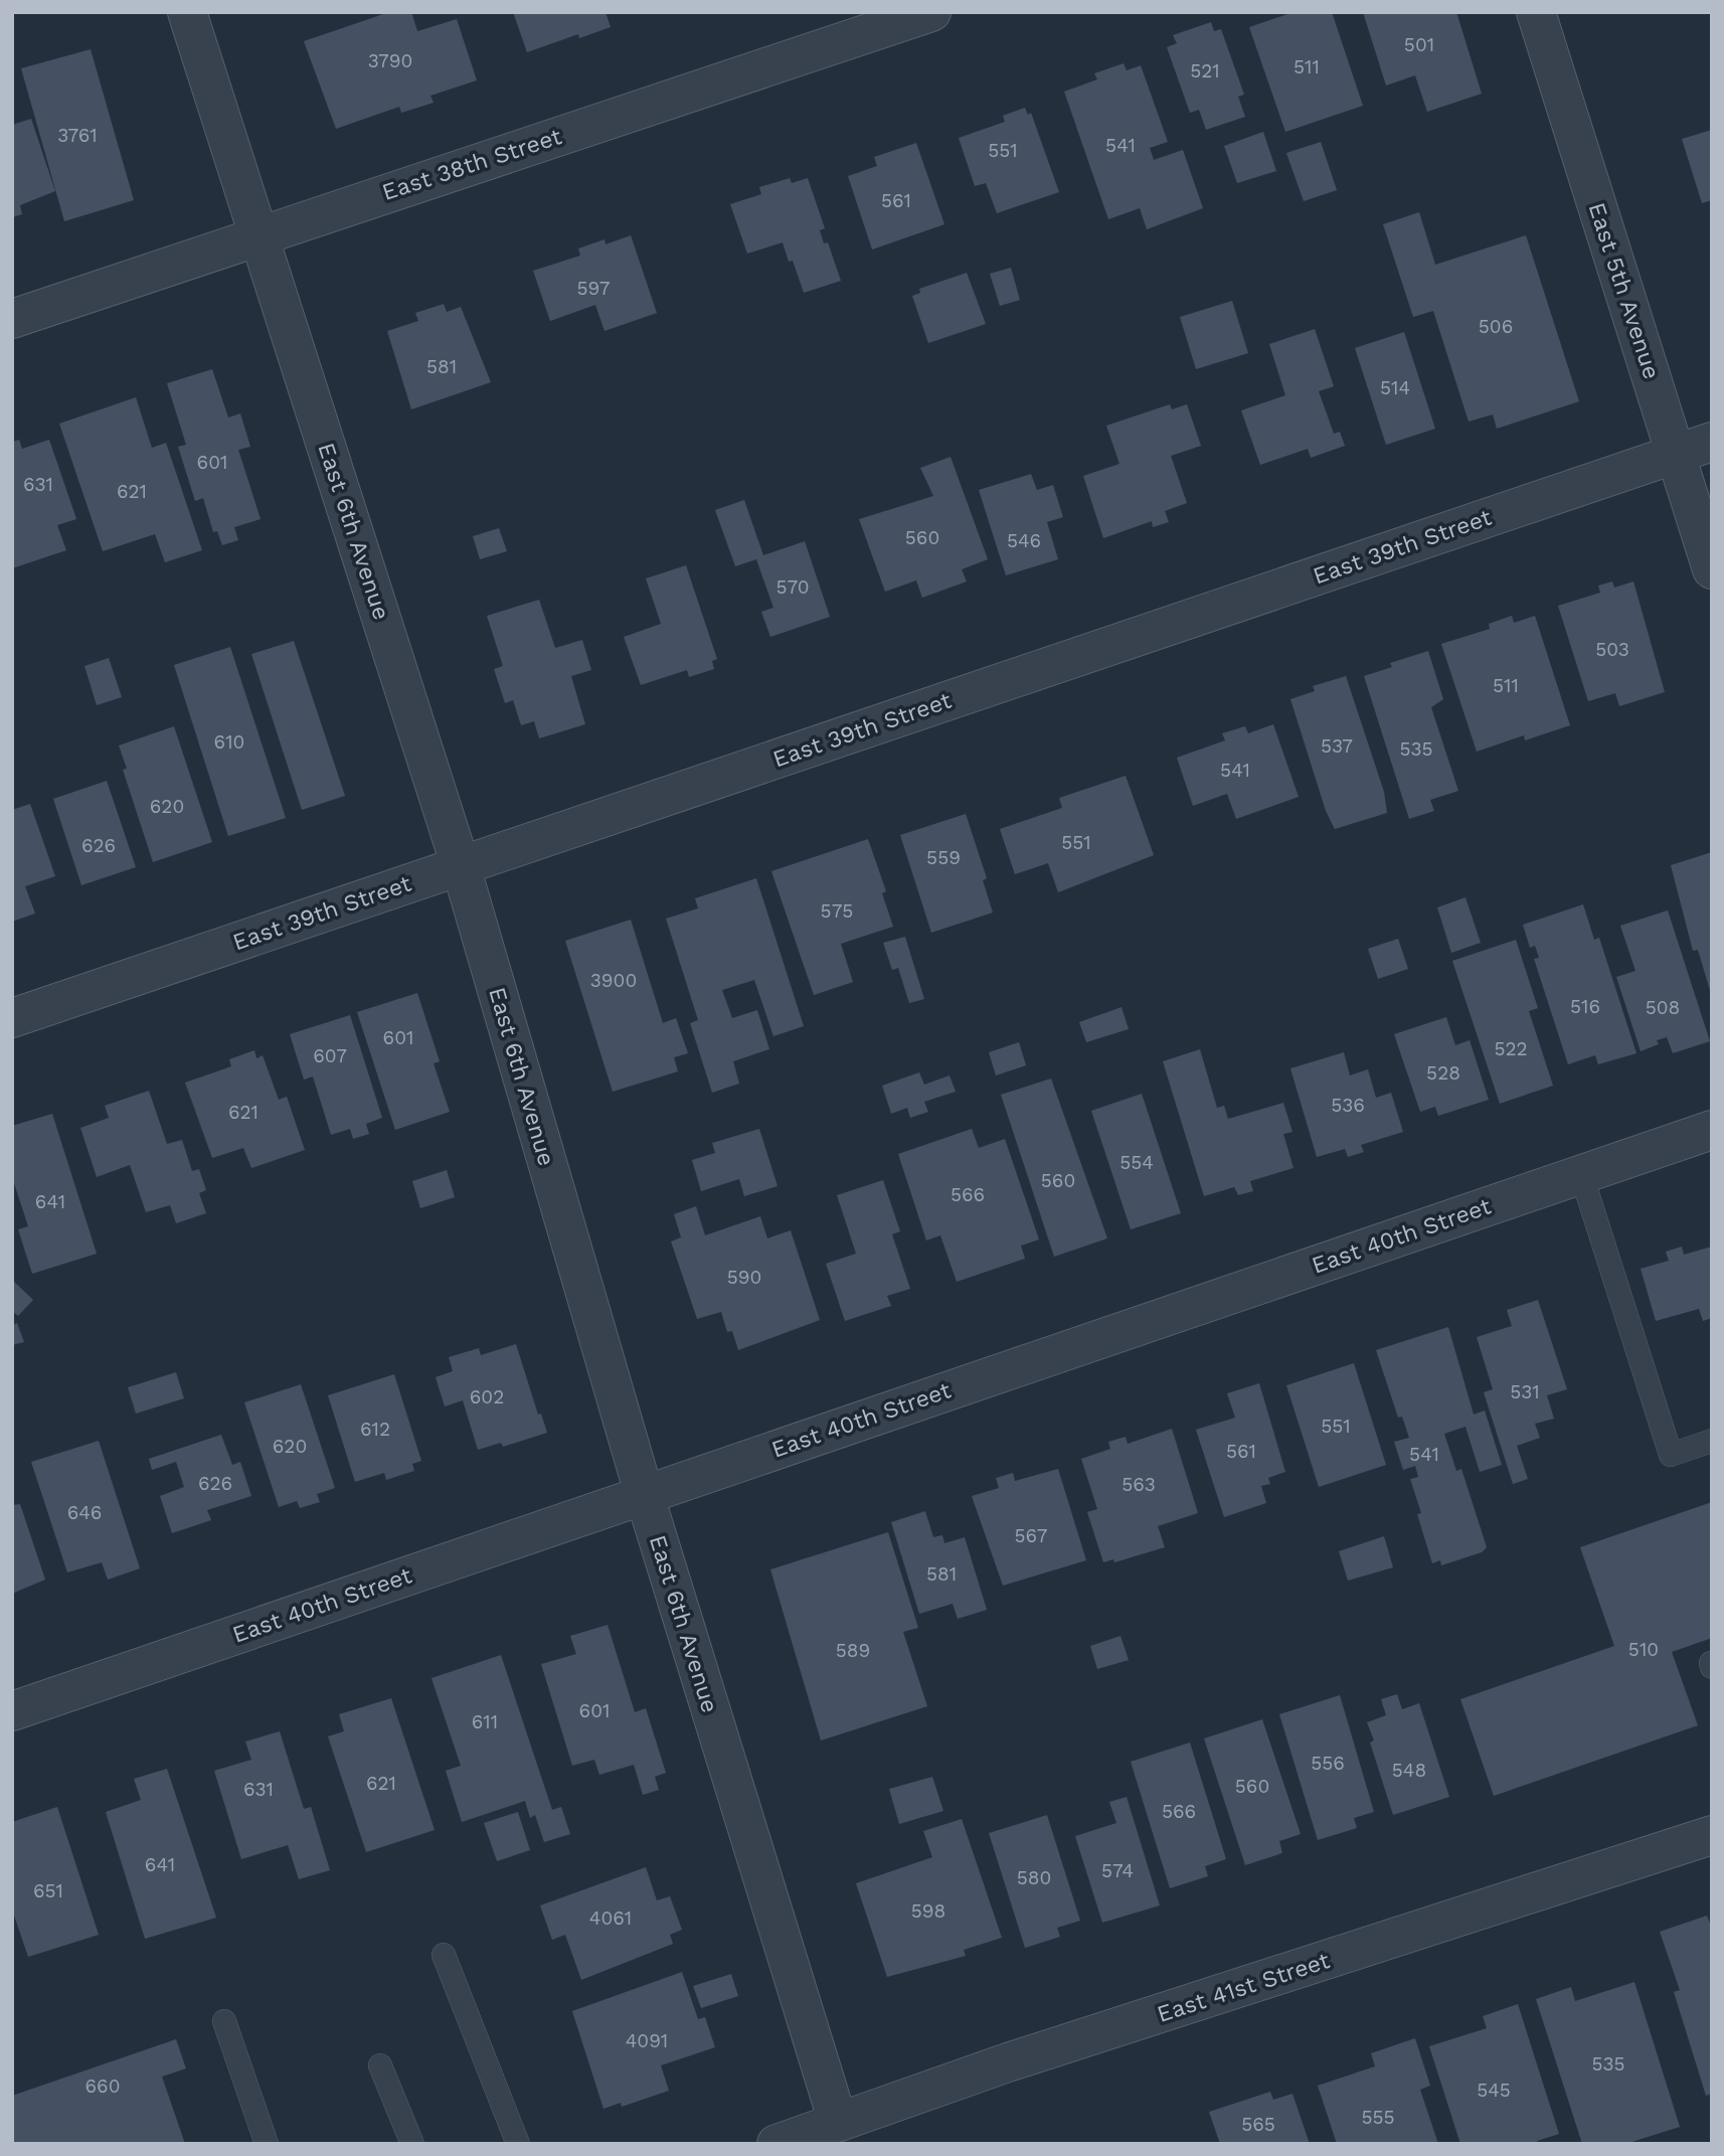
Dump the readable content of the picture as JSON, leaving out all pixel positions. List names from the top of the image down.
{
  "streets": {
    "street": [
      "East 38th Street",
      "East 5th Avenue",
      "East 6th Avenue",
      "East 39th Street",
      "East 40th Street",
      "East 41st Street"
    ]
  },
  "crossings": [
    ["East 38th Street", "East 6th Avenue"],
    ["East 5th Avenue", "East 39th Street"],
    ["East 6th Avenue", "East 39th Street"],
    ["East 6th Avenue", "East 40th Street"],
    ["East 6th Avenue", "East 41st Street"]
  ],
  "house_numbers": [
    "501",
    "3790",
    "511",
    "521",
    "3761",
    "541",
    "551",
    "561",
    "597",
    "506",
    "581",
    "514",
    "601",
    "631",
    "621",
    "560",
    "546",
    "570",
    "503",
    "511",
    "610",
    "537",
    "535",
    "541",
    "620",
    "551",
    "626",
    "559",
    "575",
    "3900",
    "516",
    "508",
    "601",
    "522",
    "607",
    "528",
    "536",
    "621",
    "554",
    "560",
    "566",
    "641",
    "590",
    "531",
    "602",
    "551",
    "612",
    "620",
    "561",
    "541",
    "626",
    "563",
    "646",
    "567",
    "581",
    "510",
    "589",
    "601",
    "611",
    "556",
    "548",
    "621",
    "560",
    "631",
    "566",
    "641",
    "574",
    "580",
    "651",
    "598",
    "4061",
    "4091",
    "535",
    "660",
    "545",
    "555",
    "565"
  ]
}
